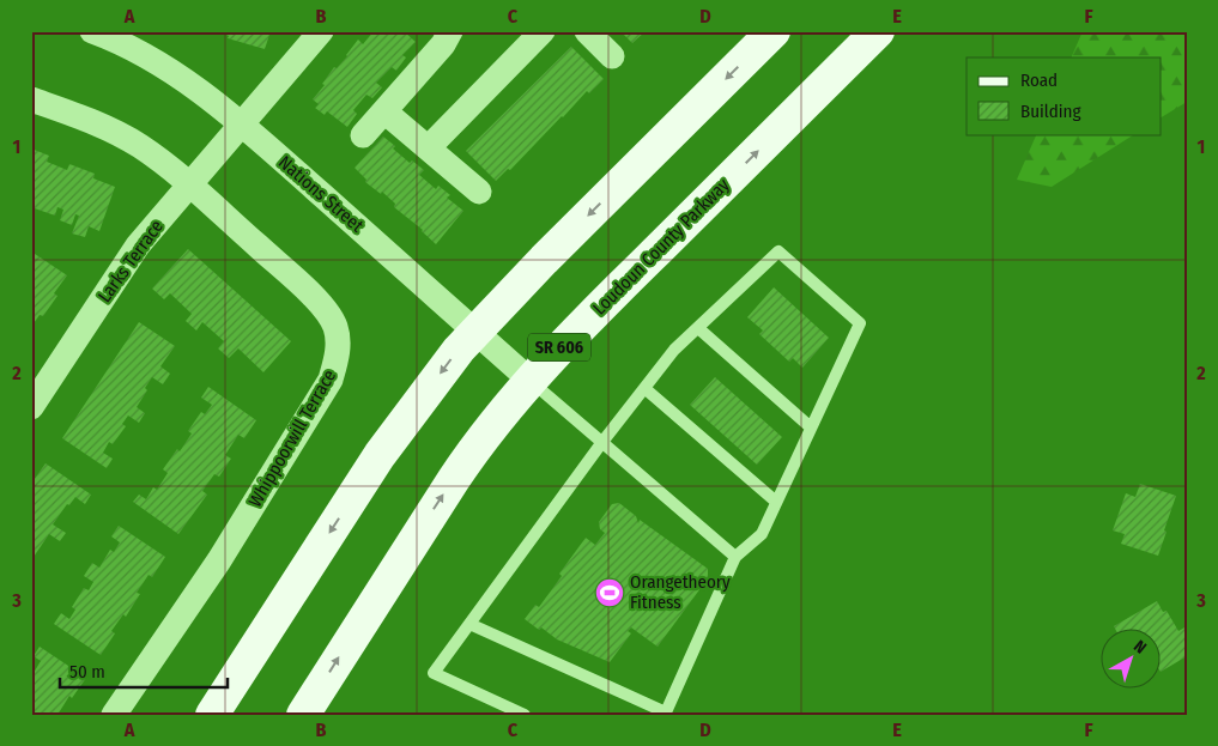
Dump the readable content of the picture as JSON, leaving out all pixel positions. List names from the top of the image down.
{
  "streets": {
    "main road": ["Loudoun County Parkway", "SR 606"],
    "street": ["Nations Street", "Larks Terrace", "Whippoorwill Terrace"]
  },
  "crossings": [
    ["Nations Street", "Loudoun County Parkway"],
    ["Nations Street", "Larks Terrace"],
    ["Larks Terrace", "Whippoorwill Terrace"]
  ],
  "places": {
    "sports": ["Orangetheory Fitness"]
  },
  "legend": ["Road", "Building"],
  "scale_bar": "50 m",
  "north": "top right",
  "grid": {
    "columns": [
      "A",
      "B",
      "C",
      "D",
      "E",
      "F"
    ],
    "rows": ["1", "2", "3"]
  }
}
